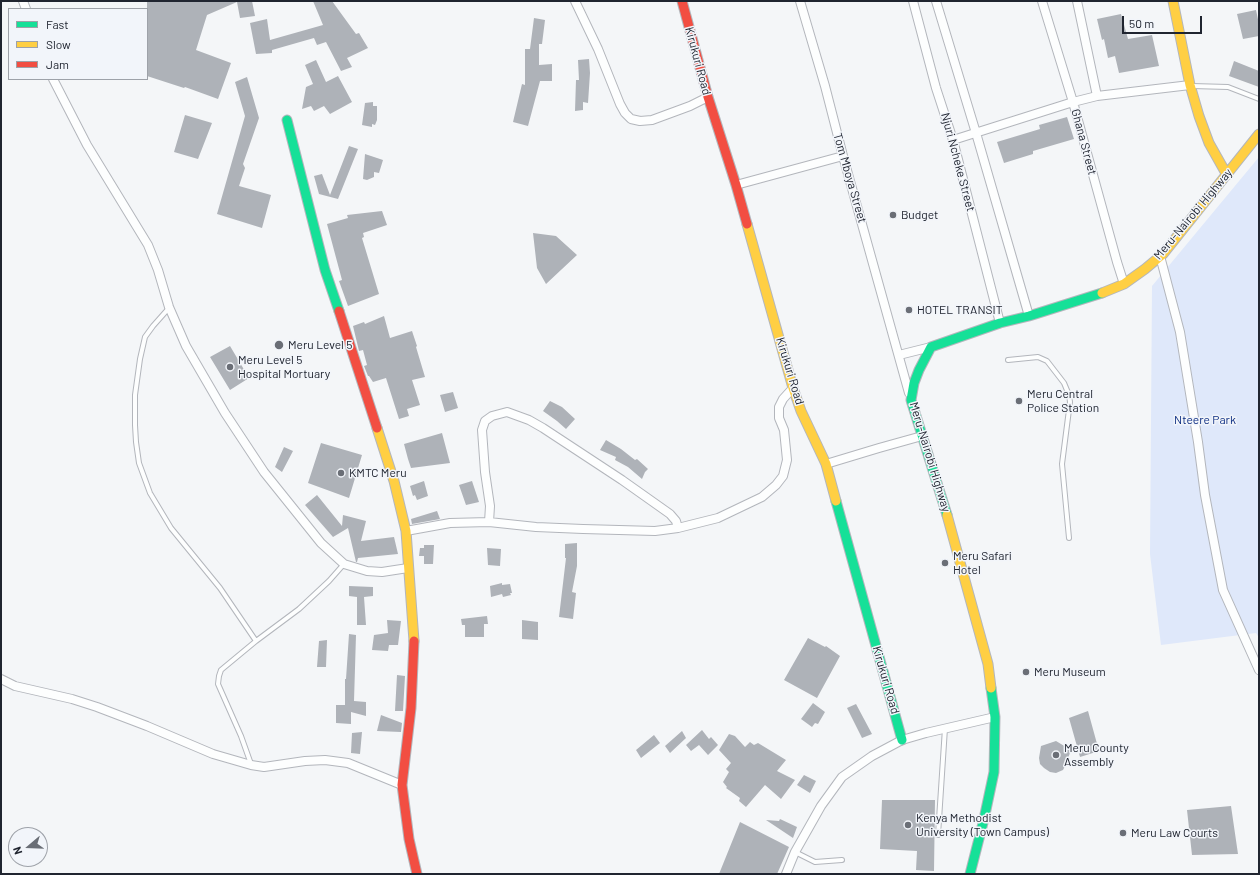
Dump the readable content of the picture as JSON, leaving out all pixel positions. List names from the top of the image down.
{
  "streets": {
    "main road": ["Kirukuri Road", "Meru-Nairobi Highway"],
    "street": ["Ghana Street", "Njuri Ncheke Street", "Tom Mboya Street"]
  },
  "crossings": [
    ["Ghana Street", "Meru-Nairobi Highway"],
    ["Njuri Ncheke Street", "Meru-Nairobi Highway"],
    ["Tom Mboya Street", "Meru-Nairobi Highway"]
  ],
  "parks": ["Nteere Park"],
  "places": [
    "Budget",
    "HOTEL TRANSIT",
    "Meru Level 5",
    "Meru Level 5 Hospital Mortuary",
    "Meru Central Police Station",
    "KMTC Meru",
    "Meru Safari Hotel",
    "Meru Museum",
    "Meru County Assembly",
    "Kenya Methodist University (Town Campus)",
    "Meru Law Courts"
  ],
  "legend": ["Fast", "Slow", "Jam"],
  "scale_bar": "50 m",
  "north": "left"
}
